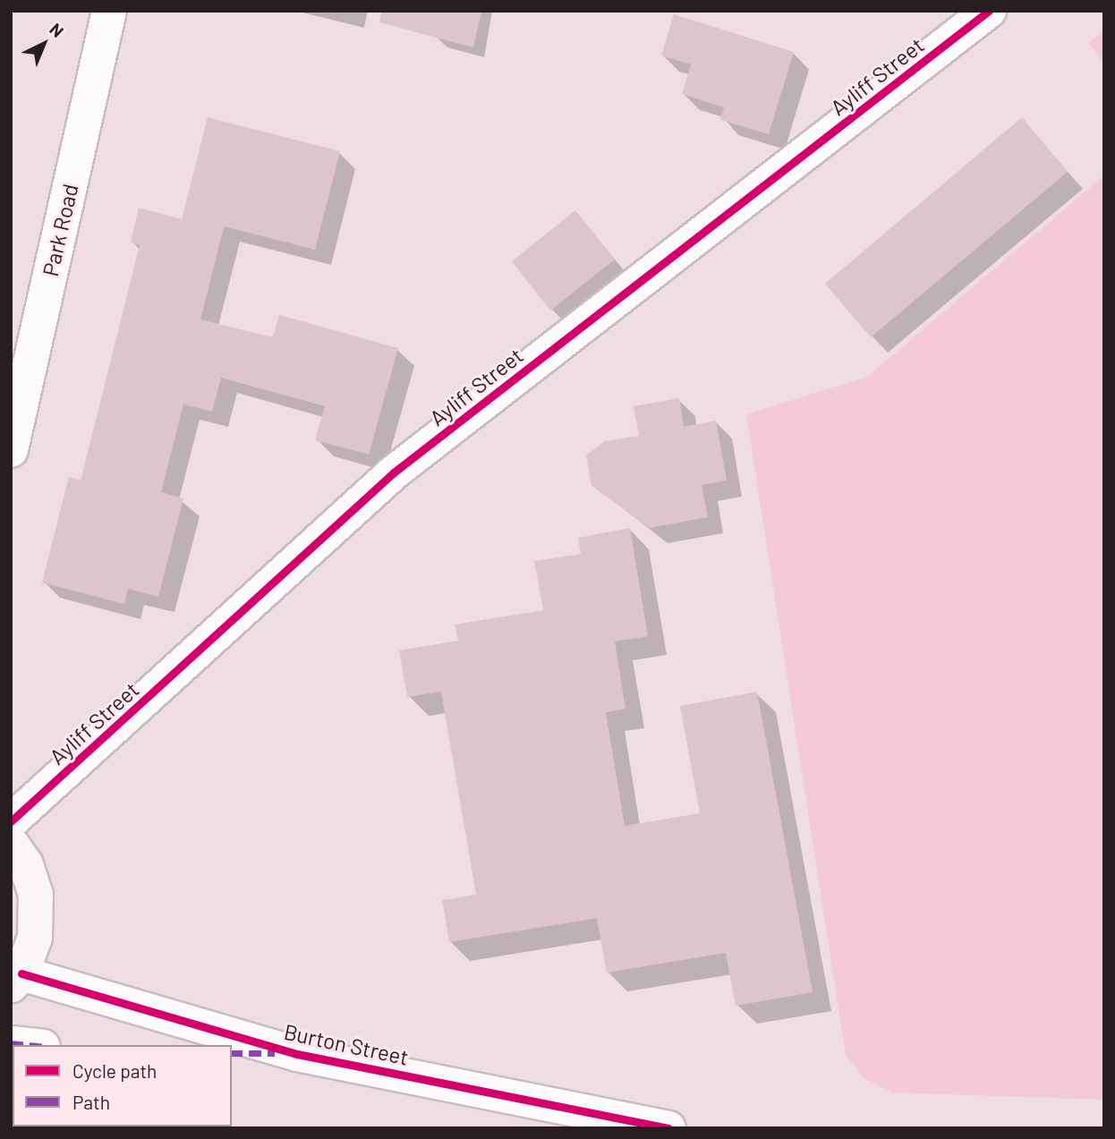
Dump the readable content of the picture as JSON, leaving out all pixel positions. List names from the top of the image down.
{
  "streets": {
    "street": ["Ayliff Street", "Park Road", "Burton Street"]
  },
  "legend": ["Cycle path", "Path"],
  "north": "top right"
}
